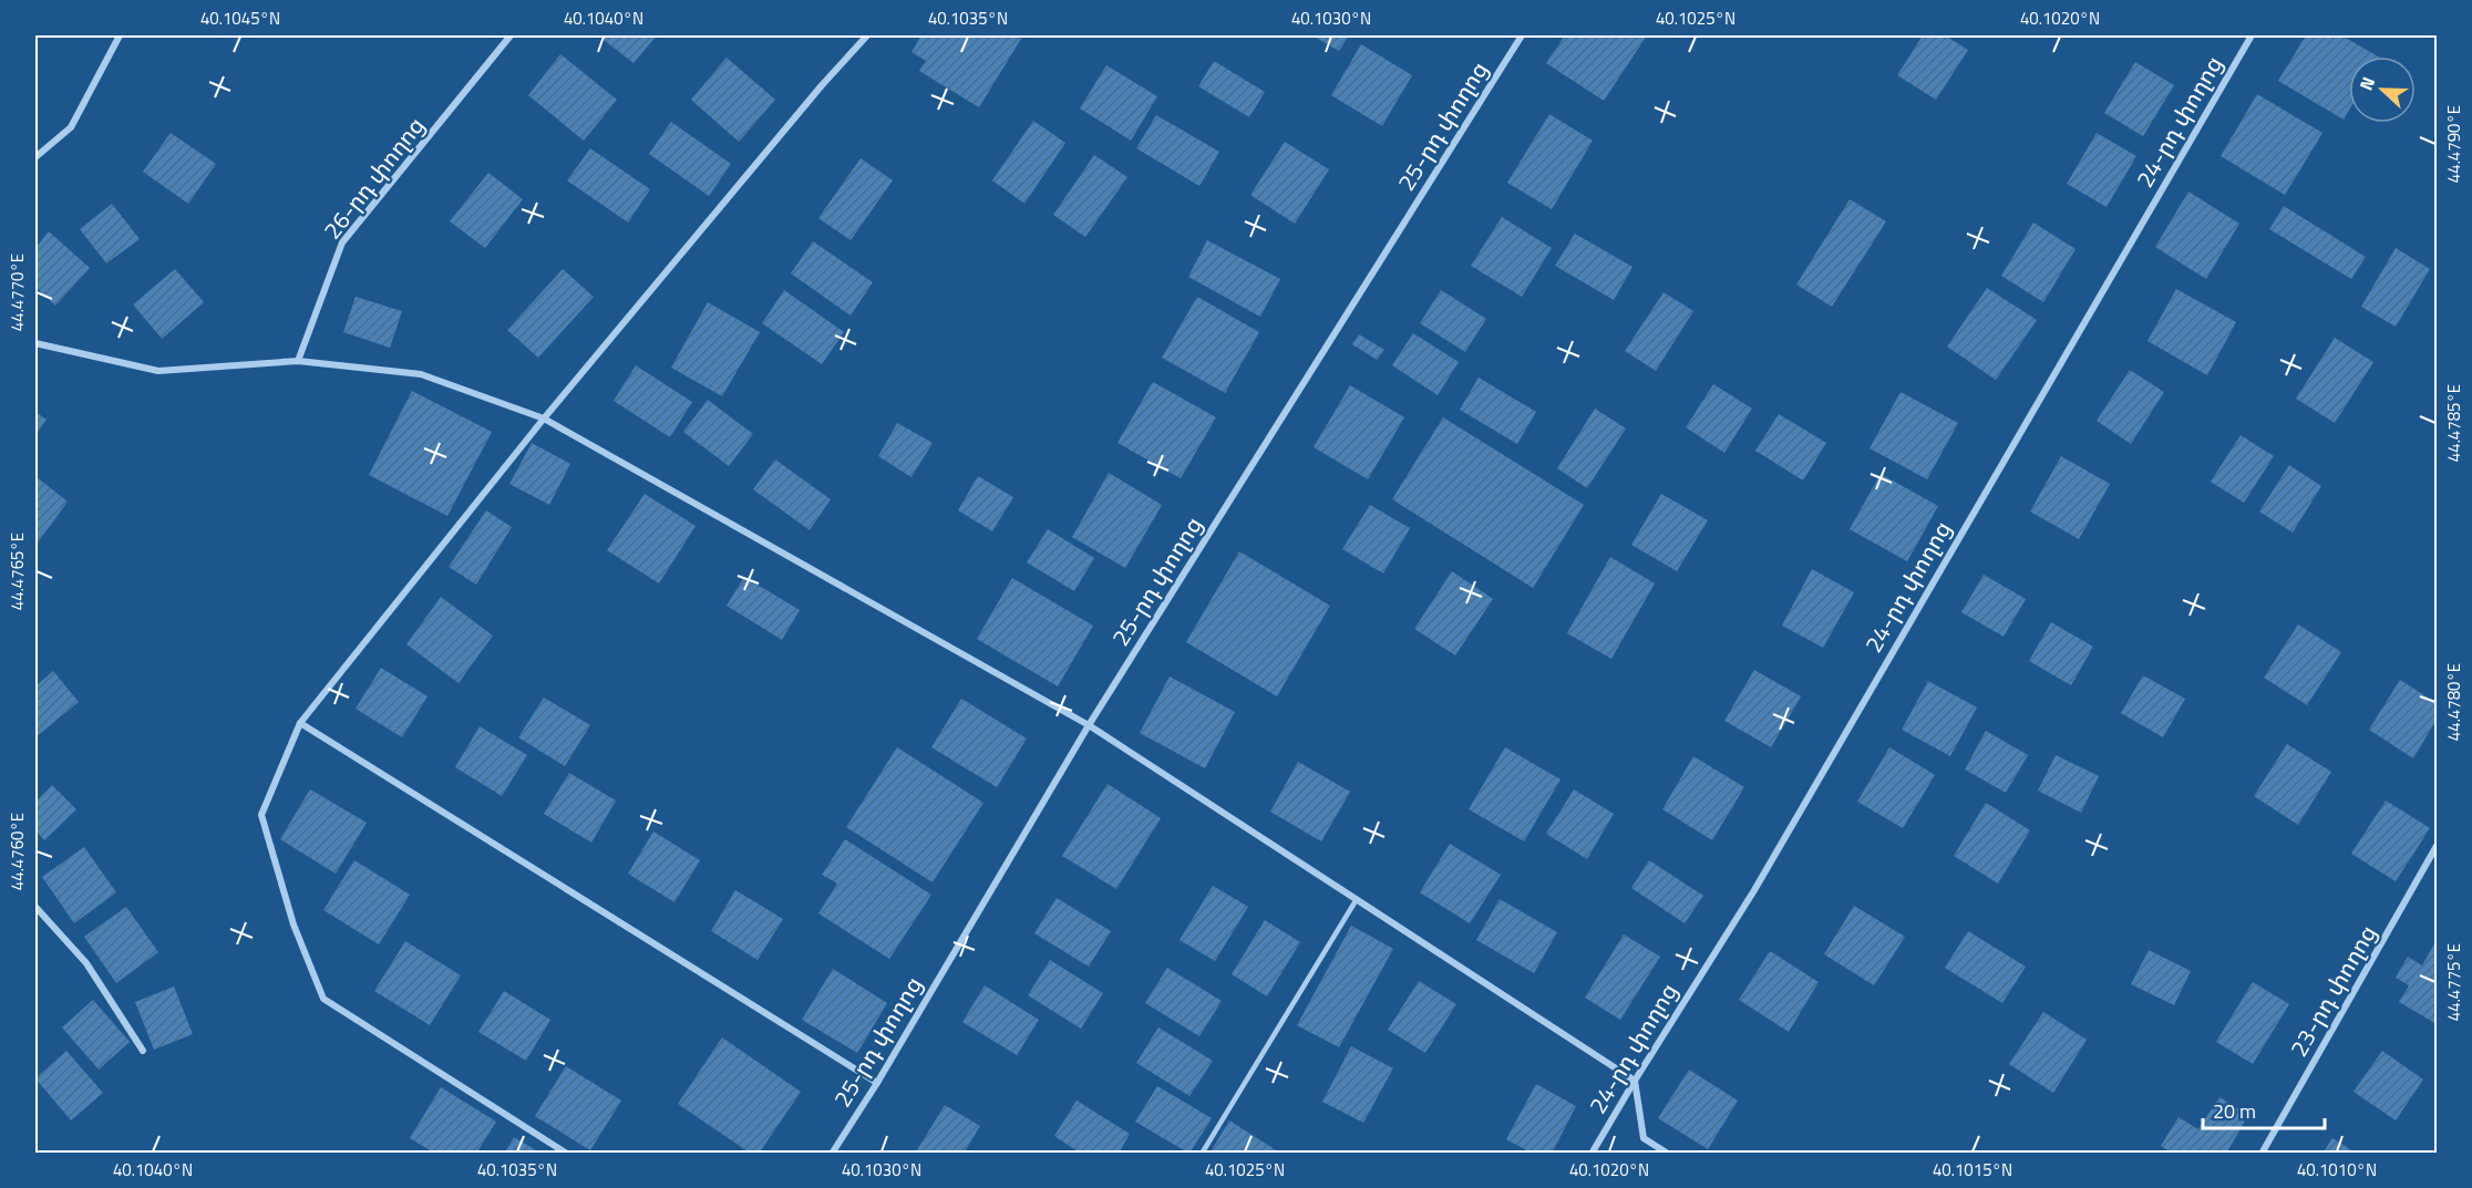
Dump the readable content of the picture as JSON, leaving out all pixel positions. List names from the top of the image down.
{
  "streets": {
    "street": [
      "24-րդ փողոց",
      "25-րդ փողոց",
      "26-րդ փողոց",
      "23-րդ փողոց"
    ]
  },
  "scale_bar": "20 m",
  "north": "left",
  "coordinates": [
    "40.1045°N",
    "40.1040°N",
    "40.1035°N",
    "40.1030°N",
    "40.1025°N",
    "40.1020°N",
    "44.4790°E",
    "44.4770°E",
    "44.4785°E",
    "44.4765°E",
    "44.4780°E",
    "44.4760°E",
    "44.4775°E",
    "40.1015°N",
    "40.1010°N"
  ]
}
